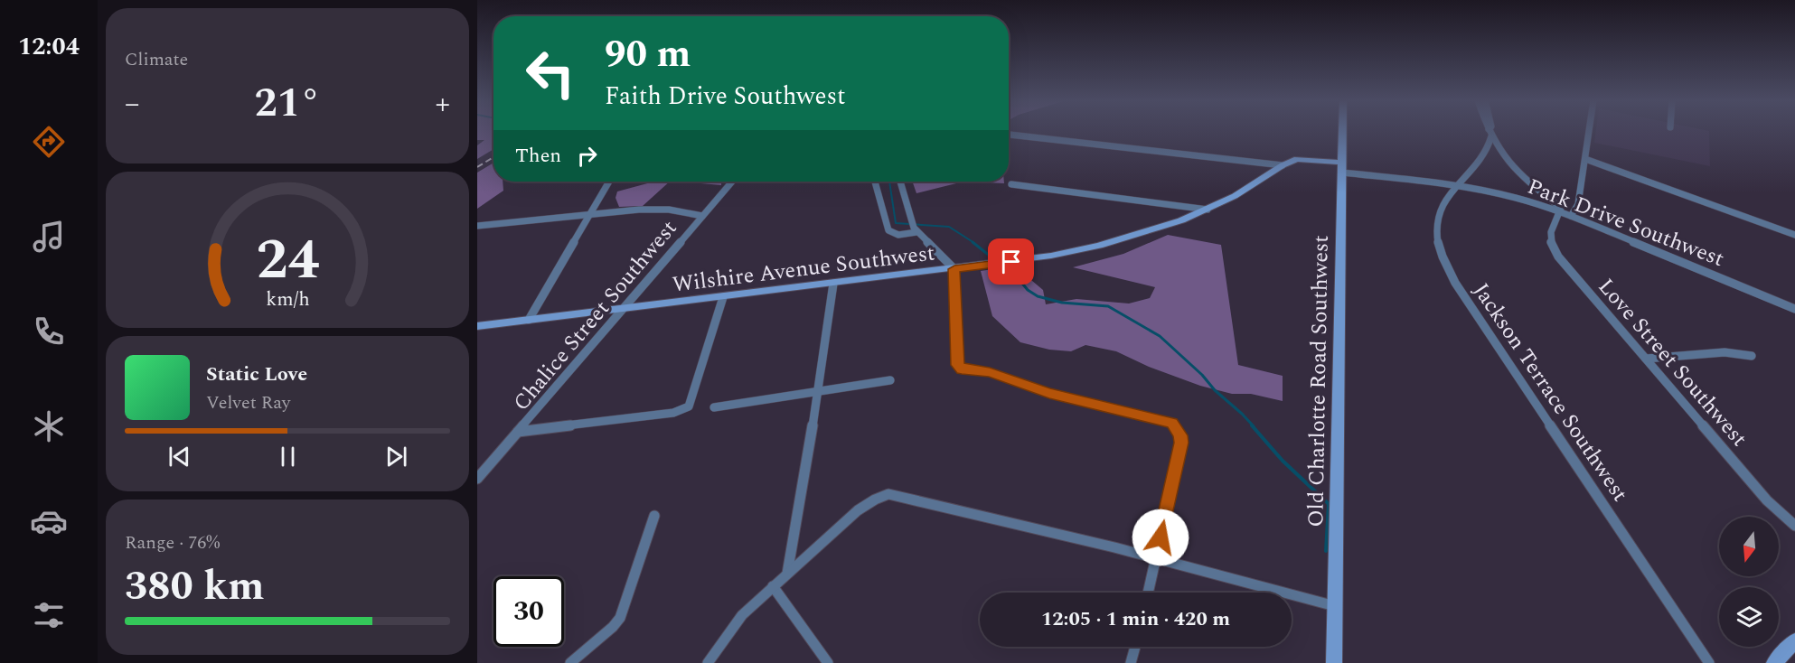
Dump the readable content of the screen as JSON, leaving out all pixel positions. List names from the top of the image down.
{
  "streets": {
    "street": [
      "Park Drive Southwest",
      "Wilshire Avenue Southwest",
      "Chalice Street Southwest",
      "Love Street Southwest",
      "Old Charlotte Road Southwest",
      "Jackson Terrace Southwest"
    ]
  },
  "crossings": [
    ["Park Drive Southwest", "Wilshire Avenue Southwest"],
    ["Park Drive Southwest", "Love Street Southwest"],
    ["Park Drive Southwest", "Old Charlotte Road Southwest"],
    ["Park Drive Southwest", "Jackson Terrace Southwest"],
    ["Wilshire Avenue Southwest", "Chalice Street Southwest"],
    ["Wilshire Avenue Southwest", "Old Charlotte Road Southwest"],
    ["Love Street Southwest", "Jackson Terrace Southwest"]
  ],
  "north": "bottom",
  "page": {
    "tabs": "12:04",
    "tile": [
      "Climate",
      ["Range · 76%", "380 km"]
    ],
    "turn": ["90 m", "Faith Drive Southwest"],
    "heat": ["−", "21°", "+"],
    "then": "Then",
    "song": ["Static Love", "Velvet Ray"],
    "limit": "30",
    "trip": "12:05 · 1 min · 420 m",
    "gauge": ["24", "km/h"]
  }
}
